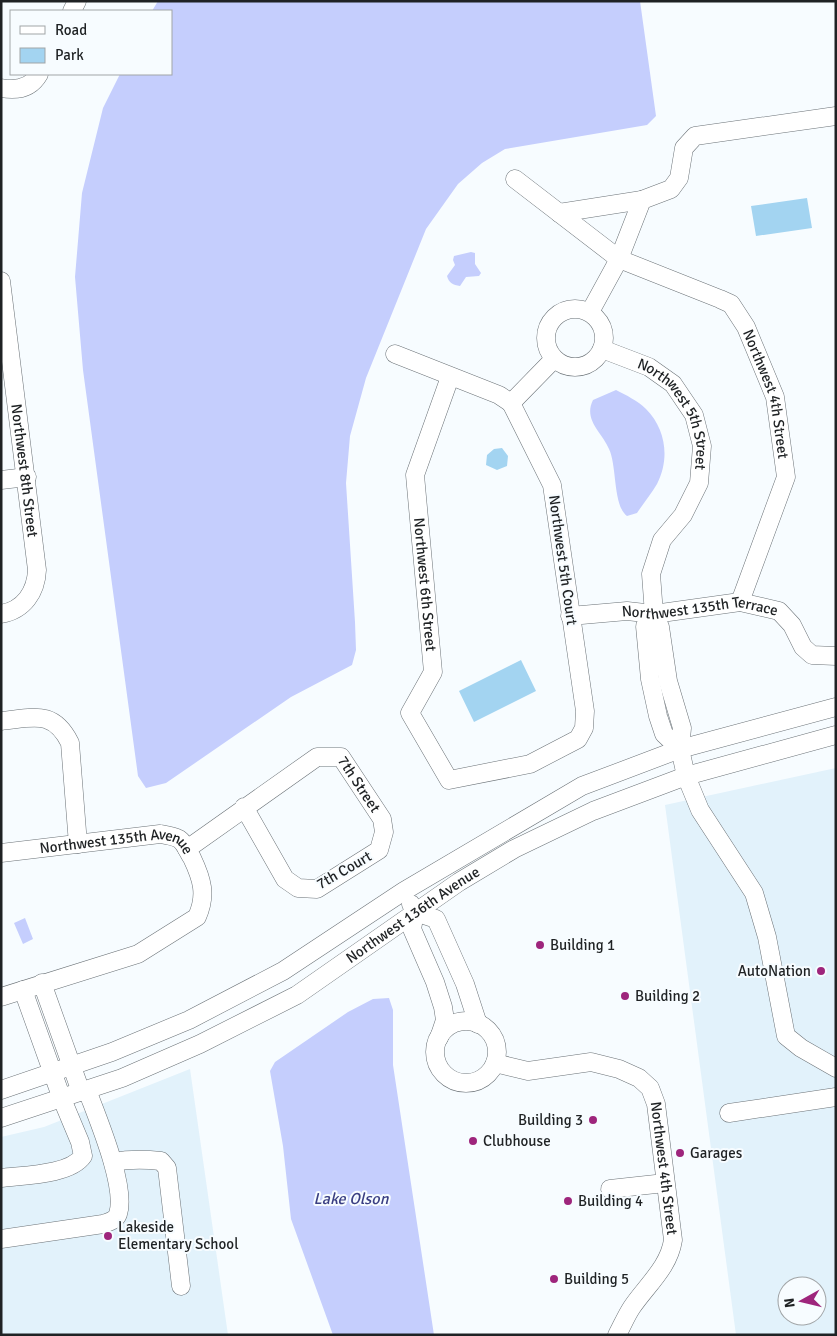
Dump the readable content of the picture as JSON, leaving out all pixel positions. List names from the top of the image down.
{
  "streets": {
    "street": [
      "Northwest 4th Street",
      "Northwest 5th Street",
      "Northwest 8th Street",
      "Northwest 5th Court",
      "Northwest 6th Street",
      "Northwest 135th Terrace",
      "7th Street",
      "Northwest 135th Avenue",
      "7th Court",
      "Northwest 136th Avenue"
    ]
  },
  "crossings": [
    ["Northwest 4th Street", "Northwest 135th Terrace"],
    ["Northwest 5th Street", "Northwest 135th Terrace"],
    ["Northwest 5th Street", "Northwest 136th Avenue"],
    ["Northwest 5th Court", "Northwest 6th Street"],
    ["Northwest 5th Court", "Northwest 135th Terrace"],
    ["7th Street", "Northwest 135th Avenue"],
    ["7th Street", "7th Court"],
    ["Northwest 135th Avenue", "7th Court"]
  ],
  "water": ["Lake Olson"],
  "places": [
    "Building 1",
    "AutoNation",
    "Building 2",
    "Building 3",
    "Clubhouse",
    "Garages",
    "Building 4",
    "Lakeside Elementary School",
    "Building 5"
  ],
  "legend": ["Road", "Park"],
  "north": "left"
}
